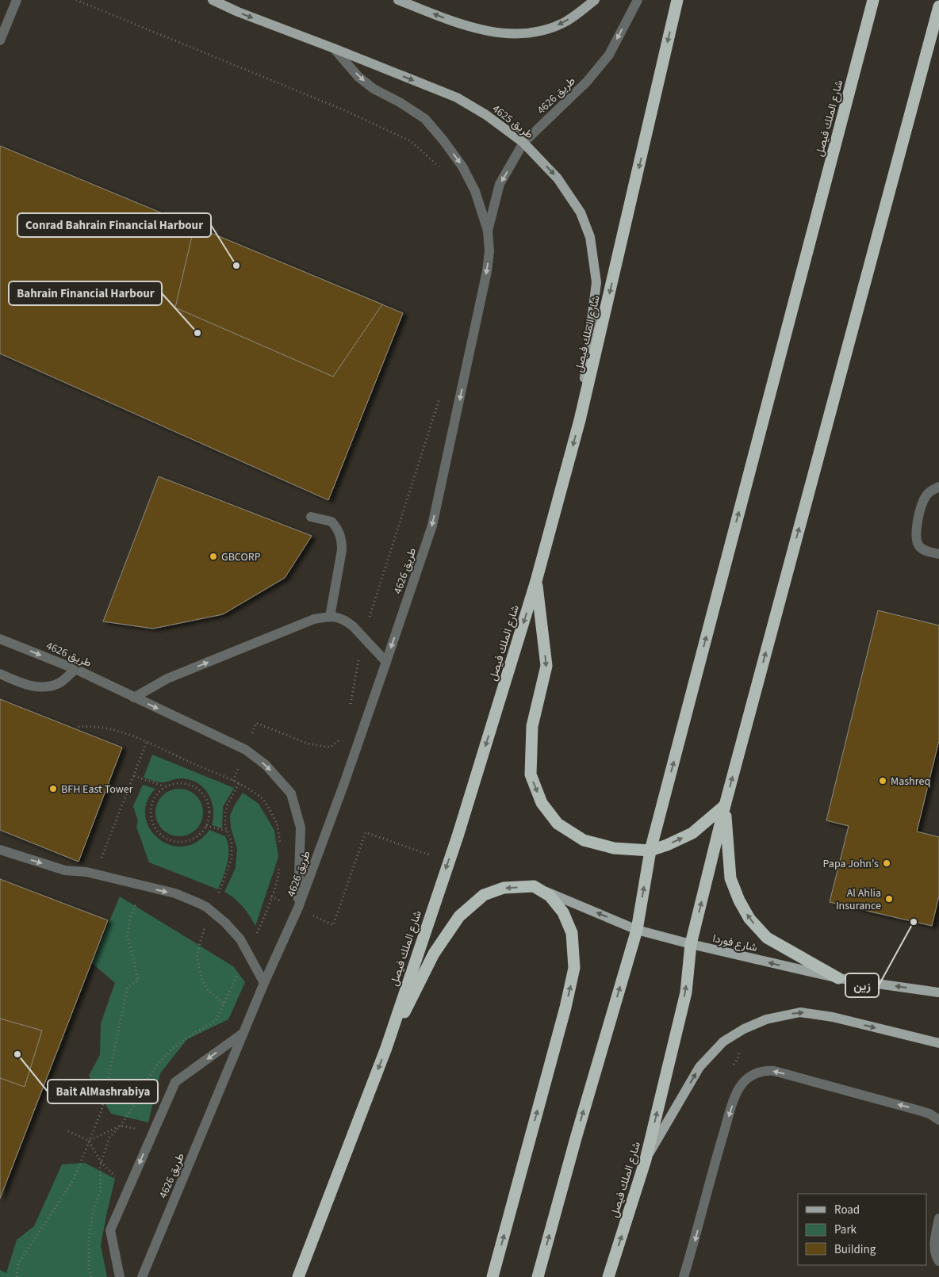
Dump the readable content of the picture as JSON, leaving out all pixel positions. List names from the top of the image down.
{
  "streets": {
    "highway": ["شارع الملك فيصل"],
    "main road": ["طريق 4625", "شارع فوردا"],
    "street": ["طريق 4626"]
  },
  "crossings": [
    ["طريق 4626", "طريق 4625"],
    ["شارع الملك فيصل", "طريق 4625"],
    ["شارع الملك فيصل", "شارع فوردا"]
  ],
  "one_way": ["طريق 4626", "طريق 4625", "شارع فوردا"],
  "places": [
    "Conrad Bahrain Financial Harbour",
    "Bahrain Financial Harbour",
    "GBCORP",
    "Mashreq",
    "BFH East Tower",
    "Papa John's",
    "Al Ahlia Insurance",
    "زين",
    "Bait AlMashrabiya"
  ],
  "legend": ["Road", "Park", "Building"]
}
